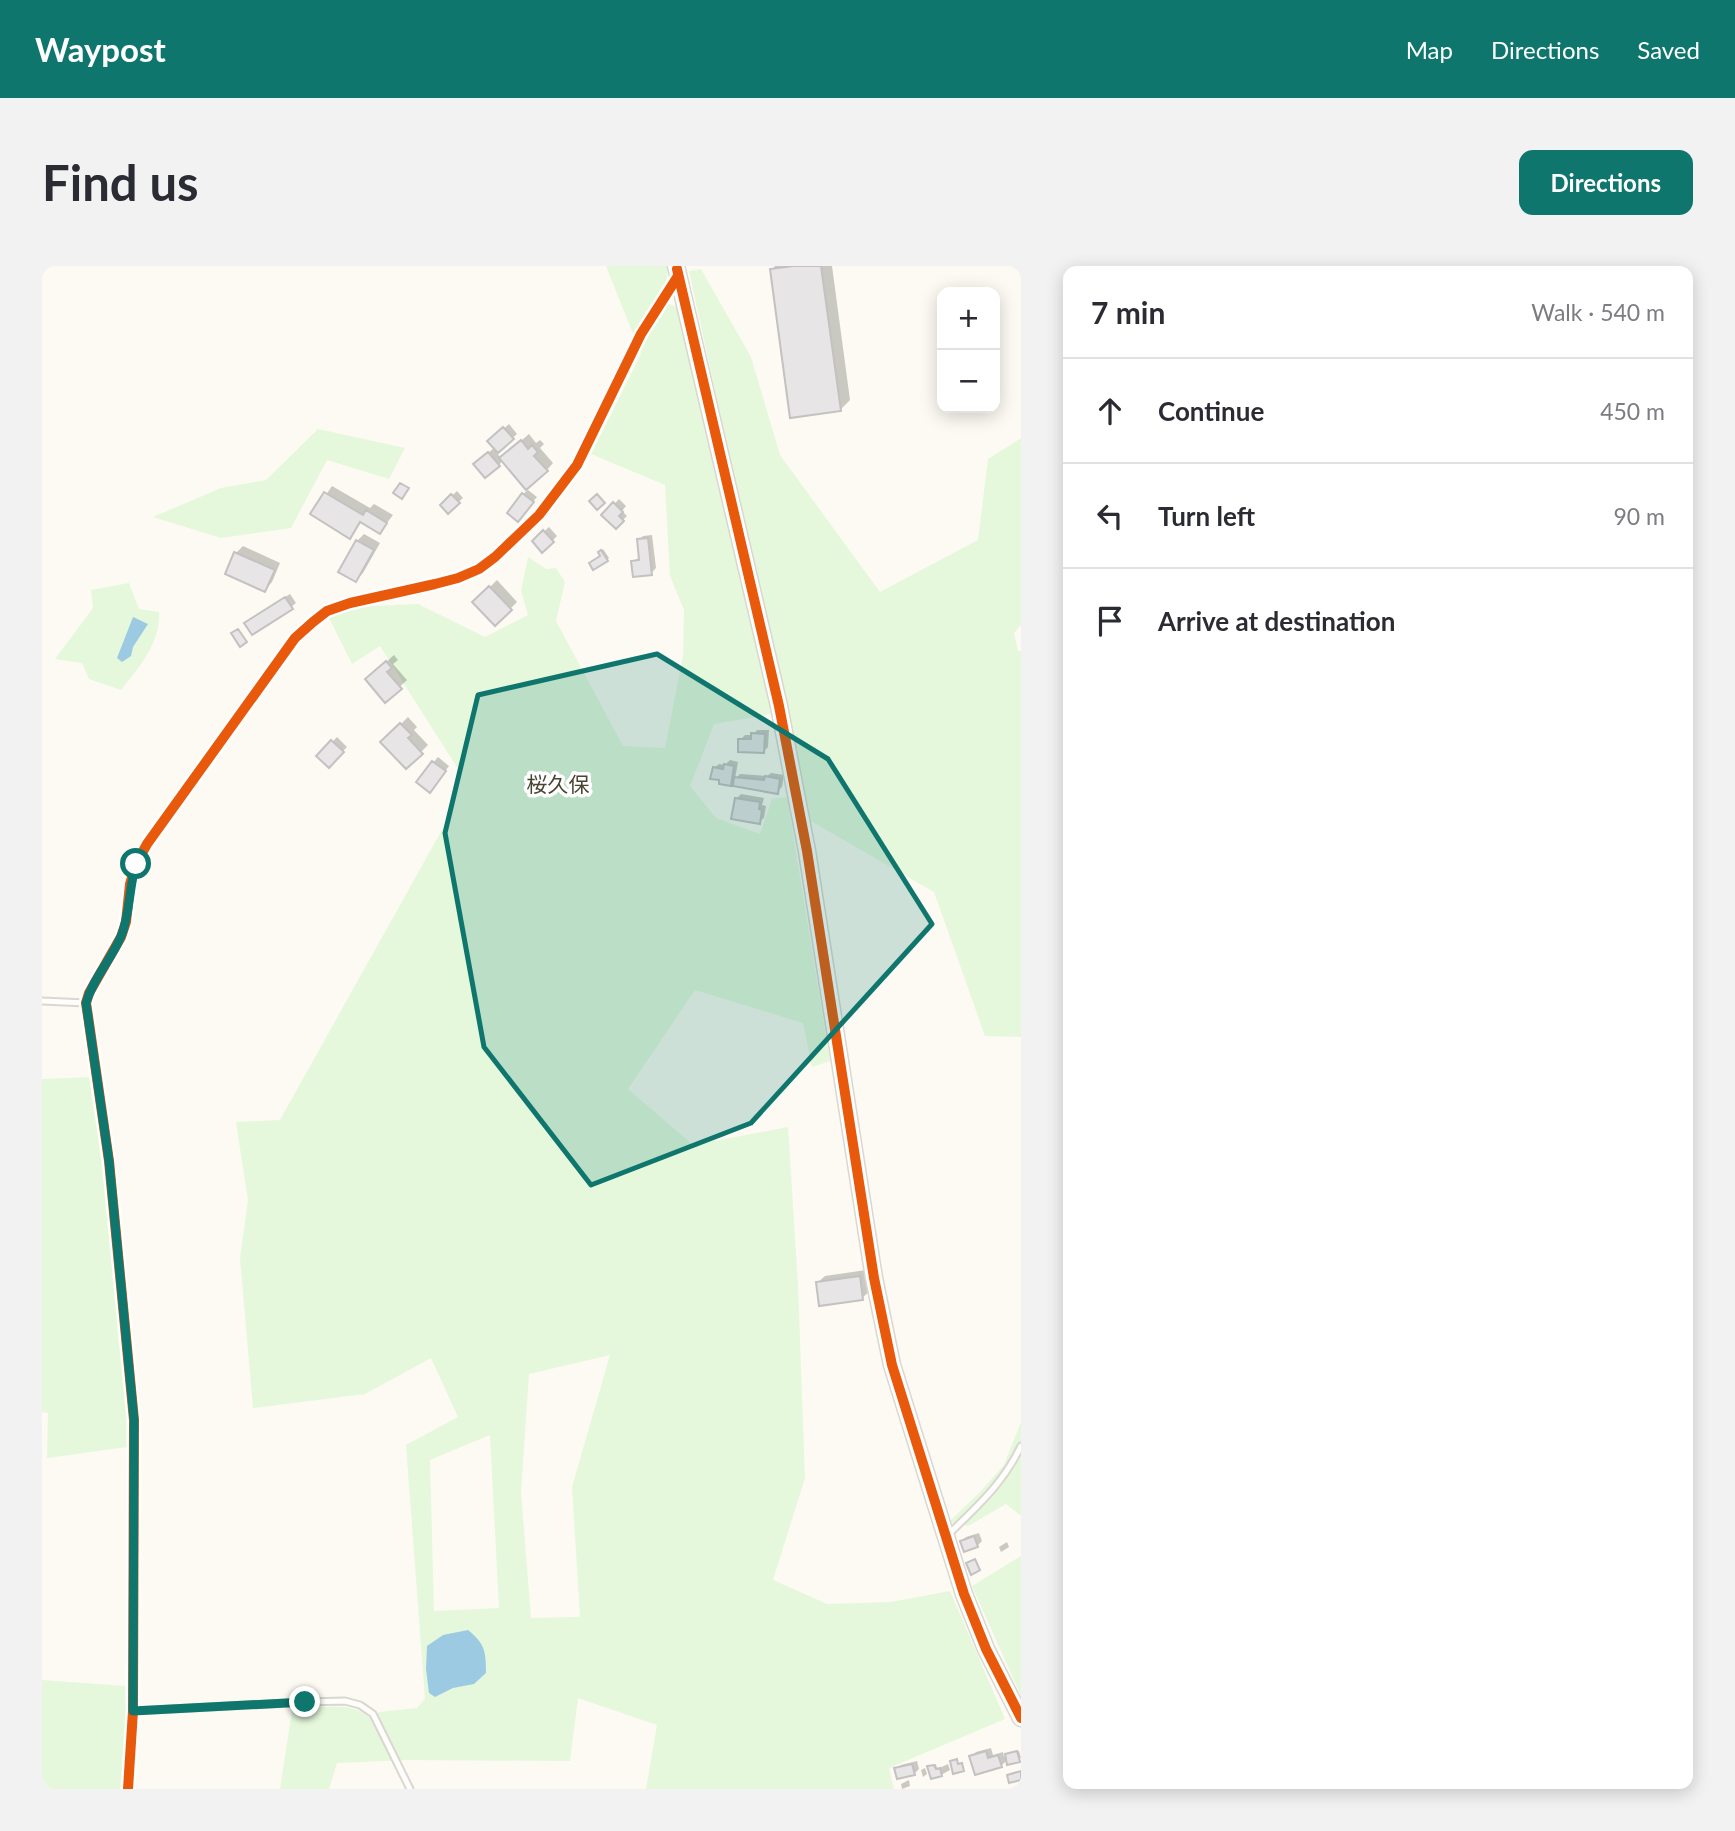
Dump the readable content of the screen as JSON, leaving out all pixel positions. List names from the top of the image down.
{
  "districts": ["桜久保"],
  "page": {
    "header": "Waypost",
    "nav": ["Map", "Directions", "Saved"],
    "buttons": "Directions",
    "title": "Find us",
    "heading": ["7 min", "Walk · 540 m"],
    "map_buttons": ["+", "−"],
    "list": [
      ["Continue", "450 m"],
      ["Turn left", "90 m"],
      "Arrive at destination"
    ]
  }
}
